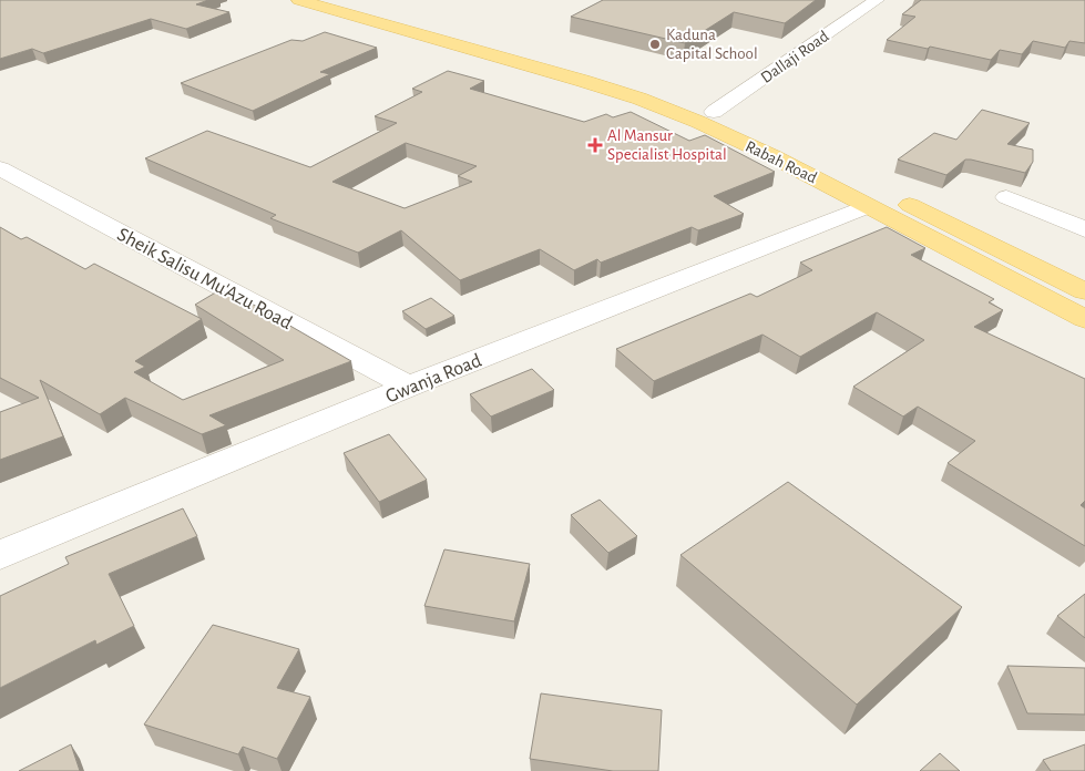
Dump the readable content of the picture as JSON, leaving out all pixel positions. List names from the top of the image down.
{
  "streets": {
    "main road": ["Rabah Road"],
    "street": ["Dallaji Road", "Sheik Salisu Mu'Azu Road", "Gwanja Road"]
  },
  "crossings": [
    ["Dallaji Road", "Rabah Road"],
    ["Rabah Road", "Gwanja Road"],
    ["Sheik Salisu Mu'Azu Road", "Gwanja Road"]
  ],
  "places": {
    "other": ["Kaduna Capital School"],
    "health": ["Al Mansur Specialist Hospital"]
  }
}
